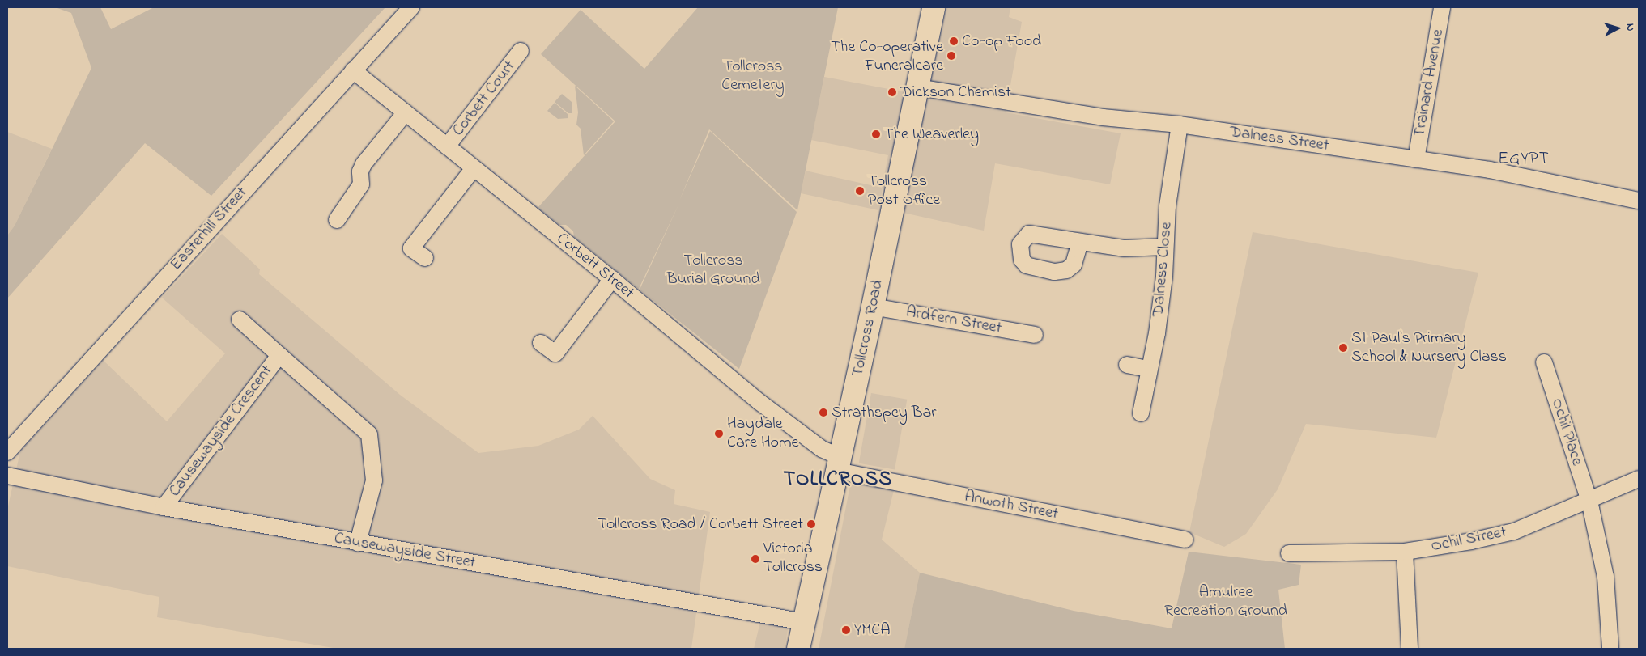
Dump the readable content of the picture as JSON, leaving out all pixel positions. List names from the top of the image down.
{
  "streets": {
    "street": [
      "Trainard Avenue",
      "Corbett Court",
      "Dalness Street",
      "Easterhill Street",
      "Corbett Street",
      "Dalness Close",
      "Ardfern Street",
      "Tollcross Road",
      "Causewayside Crescent",
      "Ochil Place",
      "Anwoth Street",
      "Ochil Street",
      "Causewayside Street"
    ]
  },
  "crossings": [
    ["Trainard Avenue", "Dalness Street"],
    ["Corbett Court", "Corbett Street"],
    ["Dalness Street", "Dalness Close"],
    ["Dalness Street", "Tollcross Road"],
    ["Easterhill Street", "Corbett Street"],
    ["Corbett Street", "Tollcross Road"],
    ["Corbett Street", "Anwoth Street"],
    ["Ardfern Street", "Tollcross Road"],
    ["Tollcross Road", "Anwoth Street"],
    ["Tollcross Road", "Causewayside Street"],
    ["Causewayside Crescent", "Causewayside Street"],
    ["Ochil Place", "Ochil Street"]
  ],
  "districts": ["EGYPT", "TOLLCROSS"],
  "parks": ["Tollcross Cemetery", "Tollcross Burial Ground", "Amulree Recreation Ground"],
  "places": [
    "Co-op Food",
    "The Co-operative Funeralcare",
    "Dickson Chemist",
    "The Weaverley",
    "Tollcross Post Office",
    "St Paul's Primary School & Nursery Class",
    "Strathspey Bar",
    "Haydale Care Home",
    "Tollcross Road / Corbett Street",
    "Victoria Tollcross",
    "YMCA"
  ],
  "north": "right"
}
